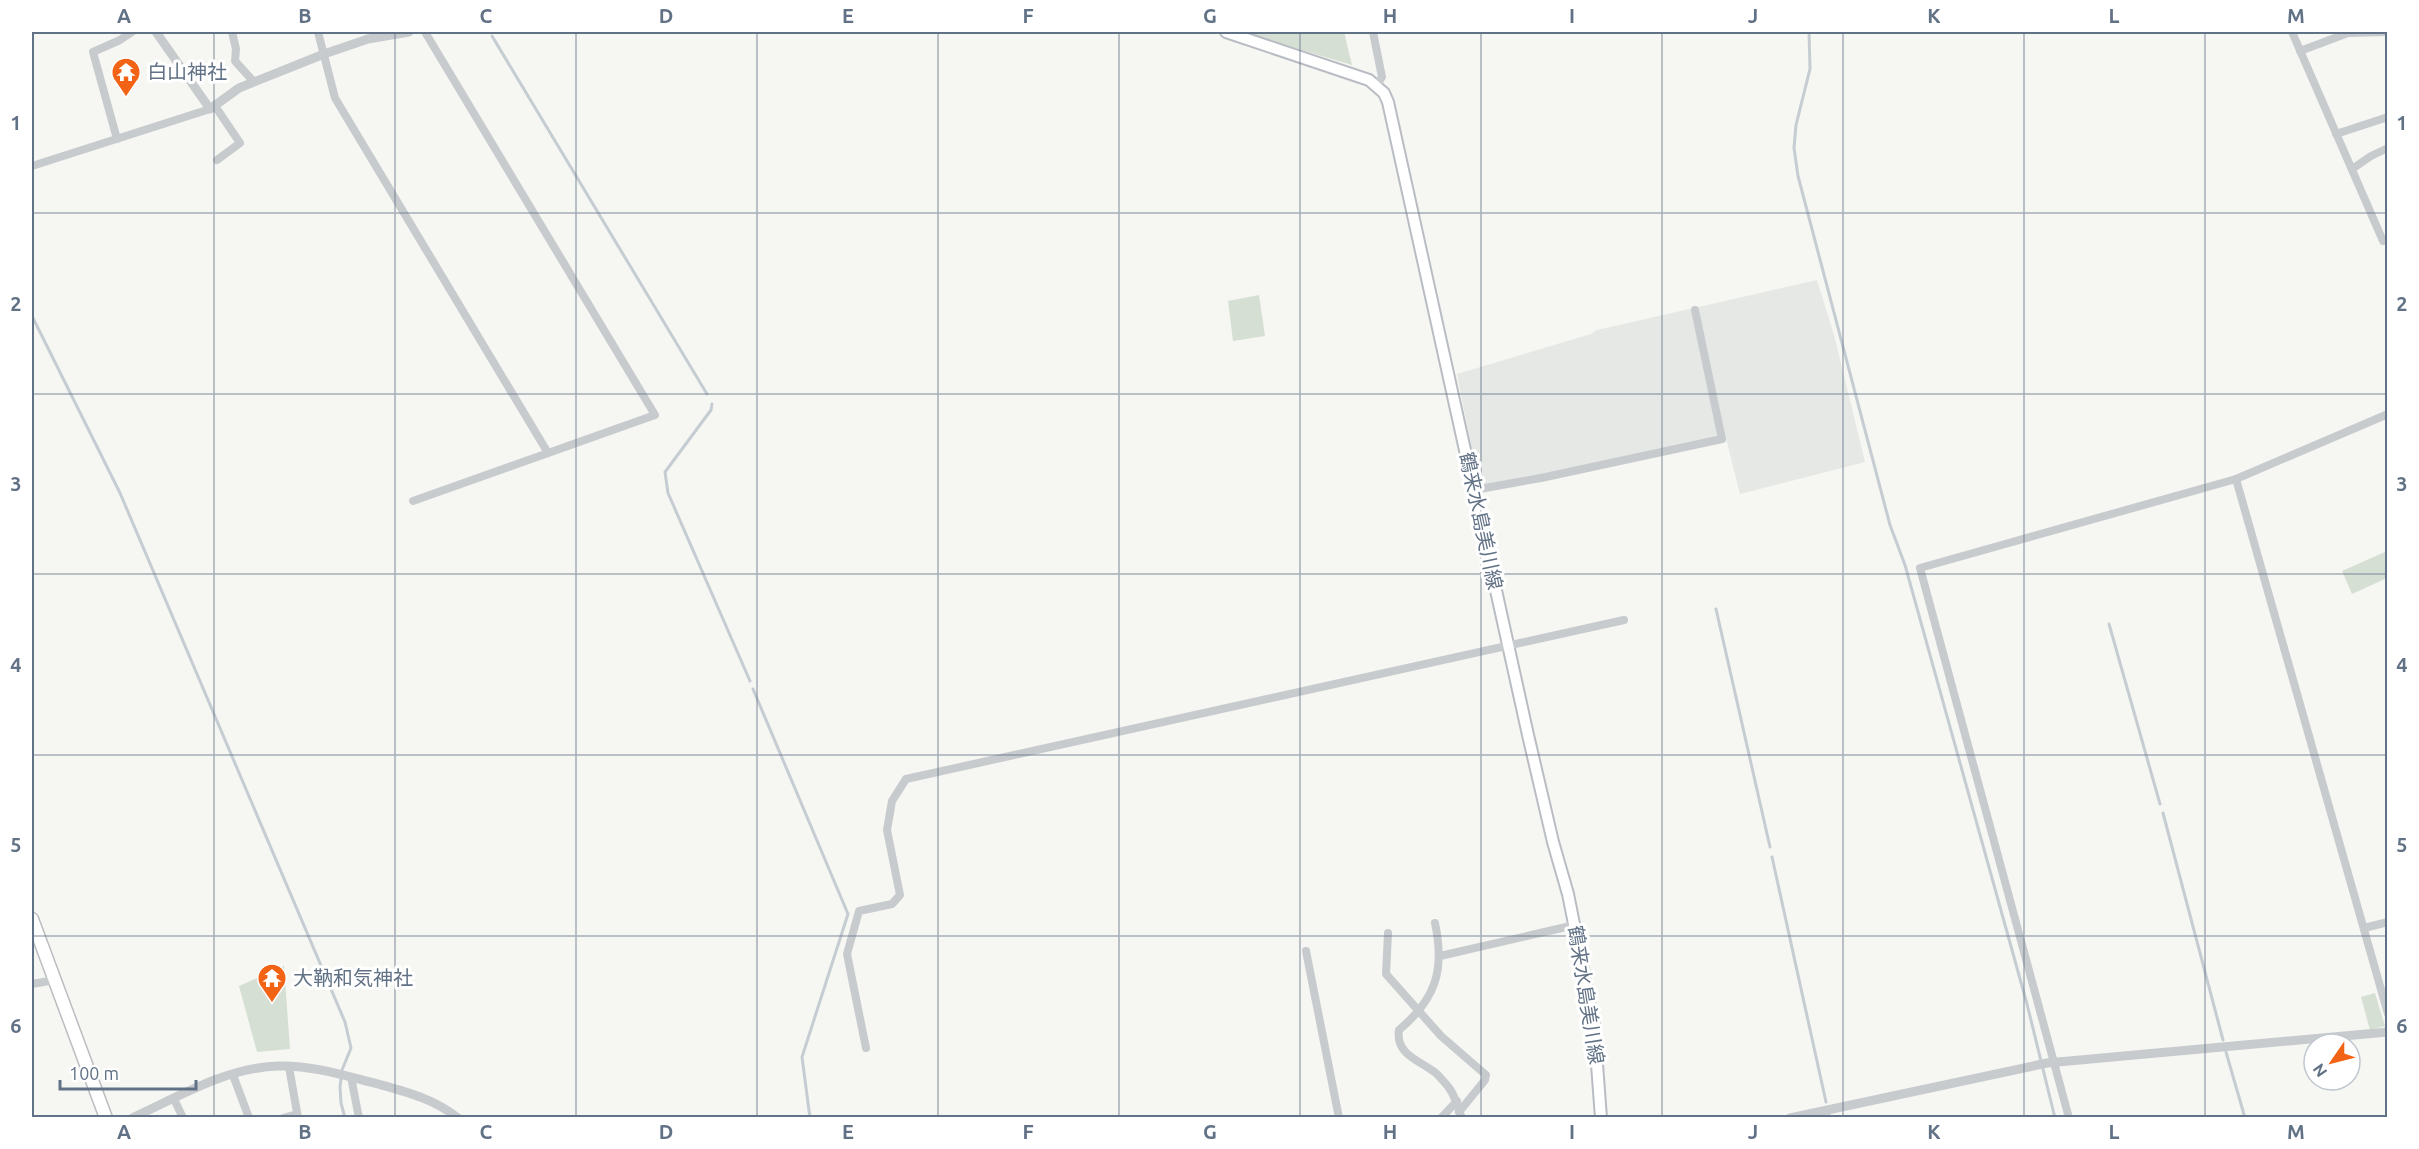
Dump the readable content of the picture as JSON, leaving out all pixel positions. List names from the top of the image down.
{
  "streets": {
    "main road": ["鶴来水島美川線"]
  },
  "places": {
    "temple": ["白山神社", "大靹和気神社"]
  },
  "scale_bar": "100 m",
  "north": "bottom left",
  "grid": {
    "columns": [
      "A",
      "B",
      "C",
      "D",
      "E",
      "F",
      "G",
      "H",
      "I",
      "J",
      "K",
      "L",
      "M"
    ],
    "rows": [
      "1",
      "2",
      "3",
      "4",
      "5",
      "6"
    ]
  }
}
